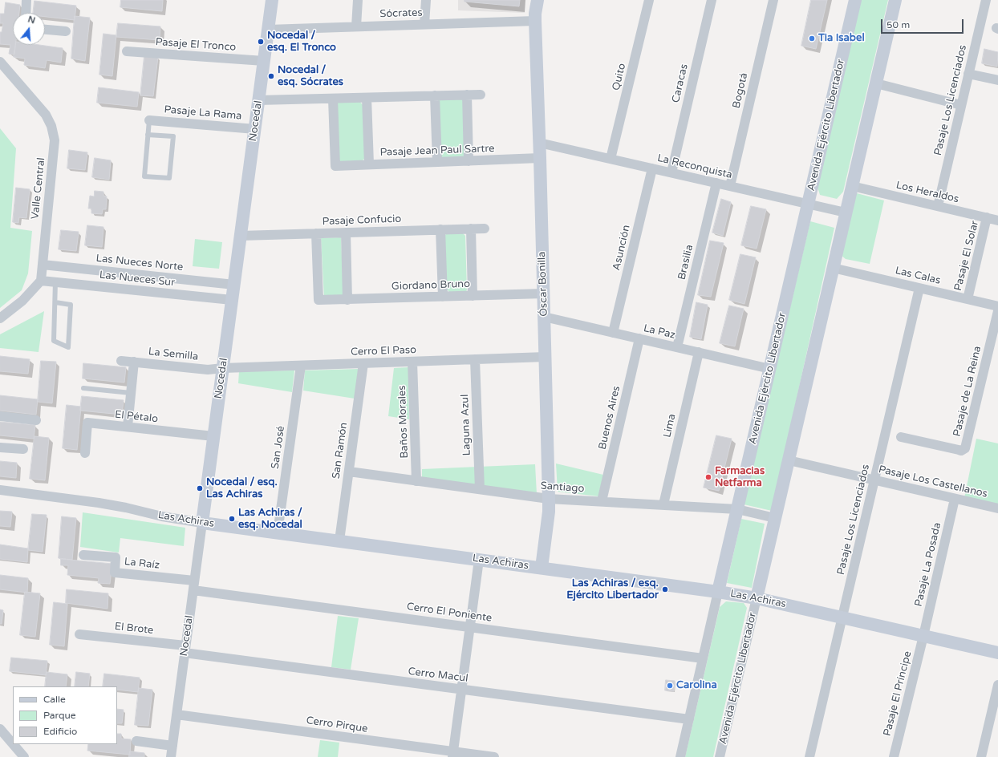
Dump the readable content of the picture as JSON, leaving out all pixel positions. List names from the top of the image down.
{
  "streets": {
    "street": [
      "Sócrates",
      "Pasaje El Tronco",
      "Quito",
      "Caracas",
      "Bogotá",
      "Pasaje Los Licenciados",
      "Pasaje La Rama",
      "Nocedal",
      "Avenida Ejército Libertador",
      "Pasaje Jean Paul Sartre",
      "La Reconquista",
      "Valle Central",
      "Los Heraldos",
      "Pasaje Confucio",
      "Asunción",
      "Pasaje El Solar",
      "Brasilia",
      "Las Nueces Norte",
      "Las Calas",
      "Las Nueces Sur",
      "Óscar Bonilla",
      "Giordano Bruno",
      "La Paz",
      "Cerro El Paso",
      "La Semilla",
      "Pasaje de La Reina",
      "El Pétalo",
      "Buenos Aires",
      "Baños Morales",
      "Laguna Azul",
      "Lima",
      "San José",
      "San Ramón",
      "Pasaje Los Castellanos",
      "Santiago",
      "Las Achiras",
      "La Raíz",
      "Pasaje La Posada",
      "Cerro El Poniente",
      "El Brote",
      "Cerro Macul",
      "Pasaje El Príncipe",
      "Cerro Pirque"
    ]
  },
  "crossings": [
    ["Sócrates", "Nocedal"],
    ["Sócrates", "Óscar Bonilla"],
    ["Pasaje El Tronco", "Nocedal"],
    ["Quito", "La Reconquista"],
    ["Caracas", "La Reconquista"],
    ["Bogotá", "La Reconquista"],
    ["Pasaje Los Licenciados", "Los Heraldos"],
    ["Pasaje Los Licenciados", "Las Calas"],
    ["Pasaje Los Licenciados", "Pasaje Los Castellanos"],
    ["Pasaje Los Licenciados", "Las Achiras"],
    ["Pasaje La Rama", "Nocedal"],
    ["Nocedal", "Pasaje Confucio"],
    ["Nocedal", "Las Nueces Norte"],
    ["Nocedal", "Las Nueces Sur"],
    ["Nocedal", "Cerro El Paso"],
    ["Nocedal", "La Semilla"],
    ["Nocedal", "El Pétalo"],
    ["Nocedal", "Las Achiras"],
    ["Nocedal", "La Raíz"],
    ["Nocedal", "Cerro El Poniente"],
    ["Nocedal", "El Brote"],
    ["Nocedal", "Cerro Macul"],
    ["Nocedal", "Cerro Pirque"],
    ["Avenida Ejército Libertador", "La Reconquista"],
    ["Avenida Ejército Libertador", "Los Heraldos"],
    ["Avenida Ejército Libertador", "Las Calas"],
    ["Avenida Ejército Libertador", "La Paz"],
    ["Avenida Ejército Libertador", "Pasaje Los Castellanos"],
    ["Avenida Ejército Libertador", "Santiago"],
    ["Avenida Ejército Libertador", "Las Achiras"],
    ["Avenida Ejército Libertador", "Cerro El Poniente"],
    ["Avenida Ejército Libertador", "Cerro Macul"],
    ["Pasaje Jean Paul Sartre", "Óscar Bonilla"],
    ["La Reconquista", "Asunción"],
    ["La Reconquista", "Brasilia"],
    ["La Reconquista", "Óscar Bonilla"],
    ["Valle Central", "Las Nueces Norte"],
    ["Valle Central", "Las Nueces Sur"],
    ["Los Heraldos", "Pasaje El Solar"],
    ["Pasaje Confucio", "Giordano Bruno"],
    ["Asunción", "La Paz"],
    ["Pasaje El Solar", "Las Calas"],
    ["Brasilia", "La Paz"],
    ["Óscar Bonilla", "Giordano Bruno"],
    ["Óscar Bonilla", "La Paz"],
    ["Óscar Bonilla", "Cerro El Paso"],
    ["Óscar Bonilla", "Santiago"],
    ["Óscar Bonilla", "Las Achiras"],
    ["La Paz", "Buenos Aires"],
    ["La Paz", "Lima"],
    ["Cerro El Paso", "La Semilla"],
    ["Cerro El Paso", "Baños Morales"],
    ["Cerro El Paso", "Laguna Azul"],
    ["Cerro El Paso", "San José"],
    ["Cerro El Paso", "San Ramón"],
    ["Buenos Aires", "Santiago"],
    ["Baños Morales", "Santiago"],
    ["Laguna Azul", "Santiago"],
    ["Lima", "Santiago"],
    ["San José", "Las Achiras"],
    ["San Ramón", "Santiago"],
    ["San Ramón", "Las Achiras"],
    ["Pasaje Los Castellanos", "Pasaje La Posada"],
    ["Las Achiras", "Pasaje La Posada"],
    ["Las Achiras", "Pasaje El Príncipe"],
    ["La Raíz", "Cerro El Poniente"],
    ["Pasaje La Posada", "Pasaje El Príncipe"],
    ["El Brote", "Cerro Macul"]
  ],
  "places": [
    "Tia Isabel",
    "Nocedal / esq. El Tronco",
    "Nocedal / esq. Sócrates",
    "Farmacias Netfarma",
    "Nocedal / esq. Las Achiras",
    "Las Achiras / esq. Nocedal",
    "Las Achiras / esq. Ejército Libertador",
    "Carolina"
  ],
  "legend": ["Calle", "Parque", "Edificio"],
  "scale_bar": "50 m",
  "north": "top"
}
